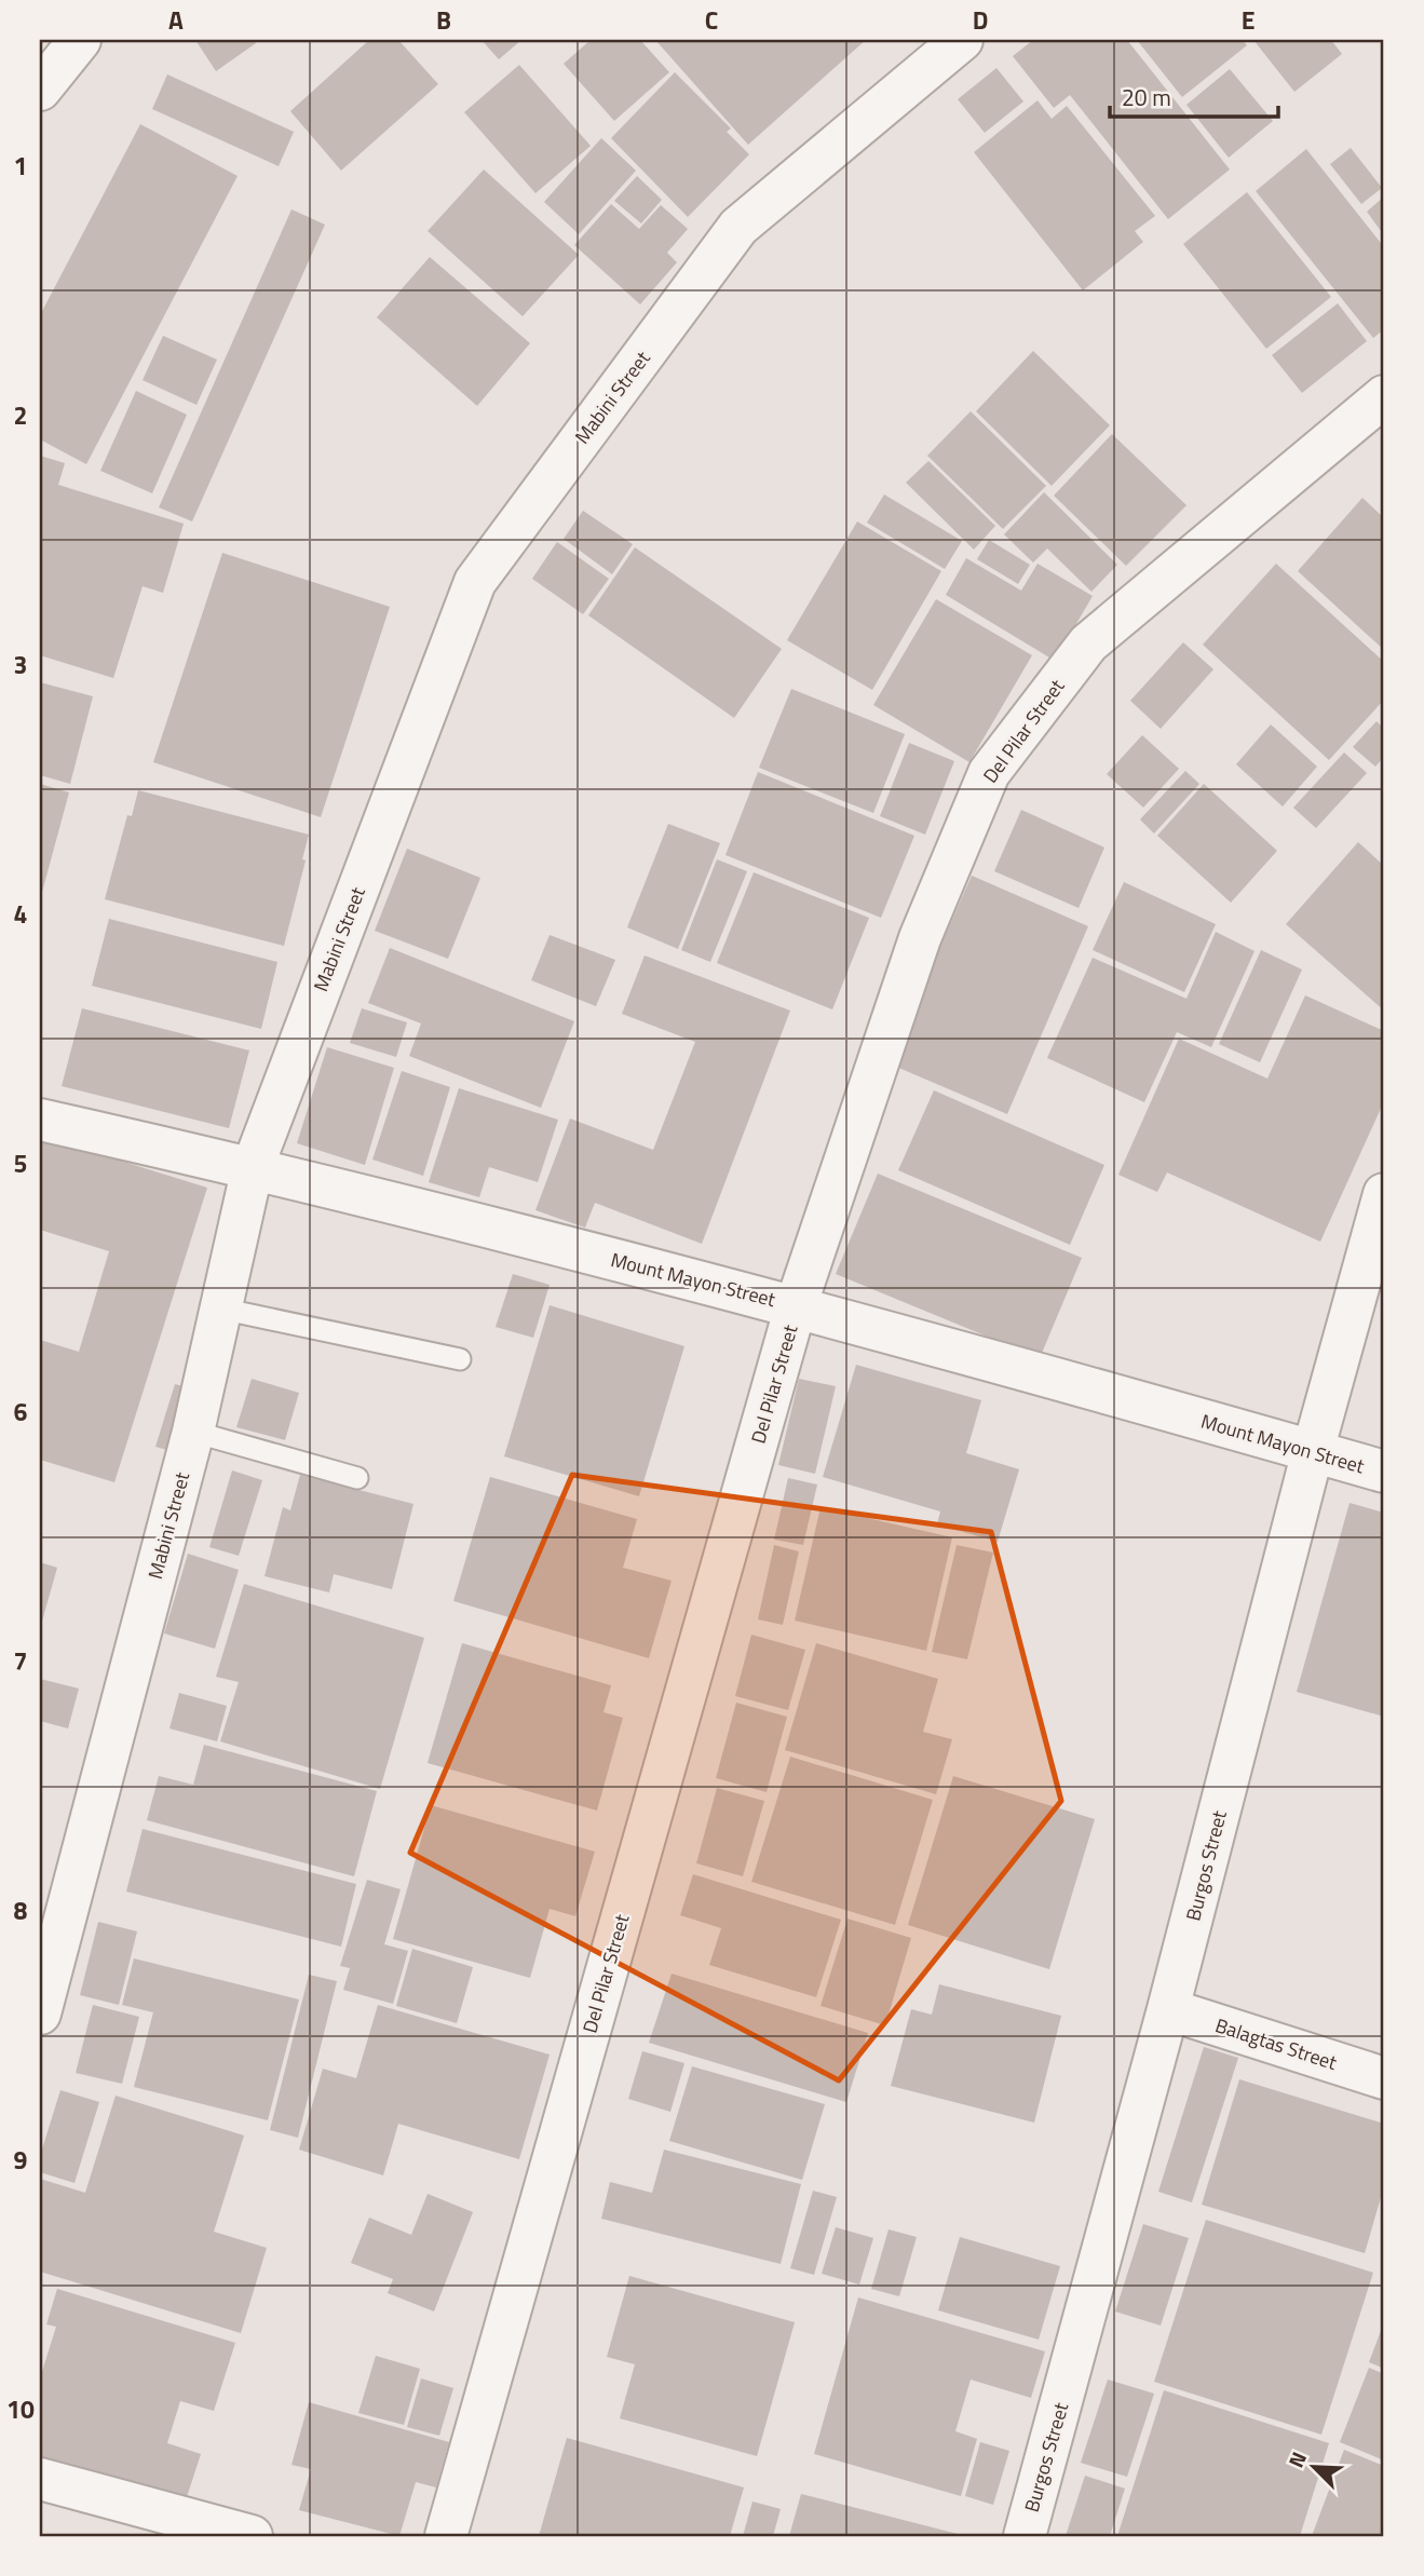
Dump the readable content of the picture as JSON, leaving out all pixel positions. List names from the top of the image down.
{
  "streets": {
    "street": [
      "Mabini Street",
      "Del Pilar Street",
      "Mount Mayon Street",
      "Burgos Street",
      "Balagtas Street"
    ]
  },
  "crossings": [
    ["Mabini Street", "Mount Mayon Street"],
    ["Del Pilar Street", "Mount Mayon Street"],
    ["Mount Mayon Street", "Burgos Street"],
    ["Burgos Street", "Balagtas Street"]
  ],
  "scale_bar": "20 m",
  "north": "top left",
  "grid": {
    "columns": [
      "A",
      "B",
      "C",
      "D",
      "E"
    ],
    "rows": [
      "1",
      "2",
      "3",
      "4",
      "5",
      "6",
      "7",
      "8",
      "9",
      "10"
    ]
  }
}
